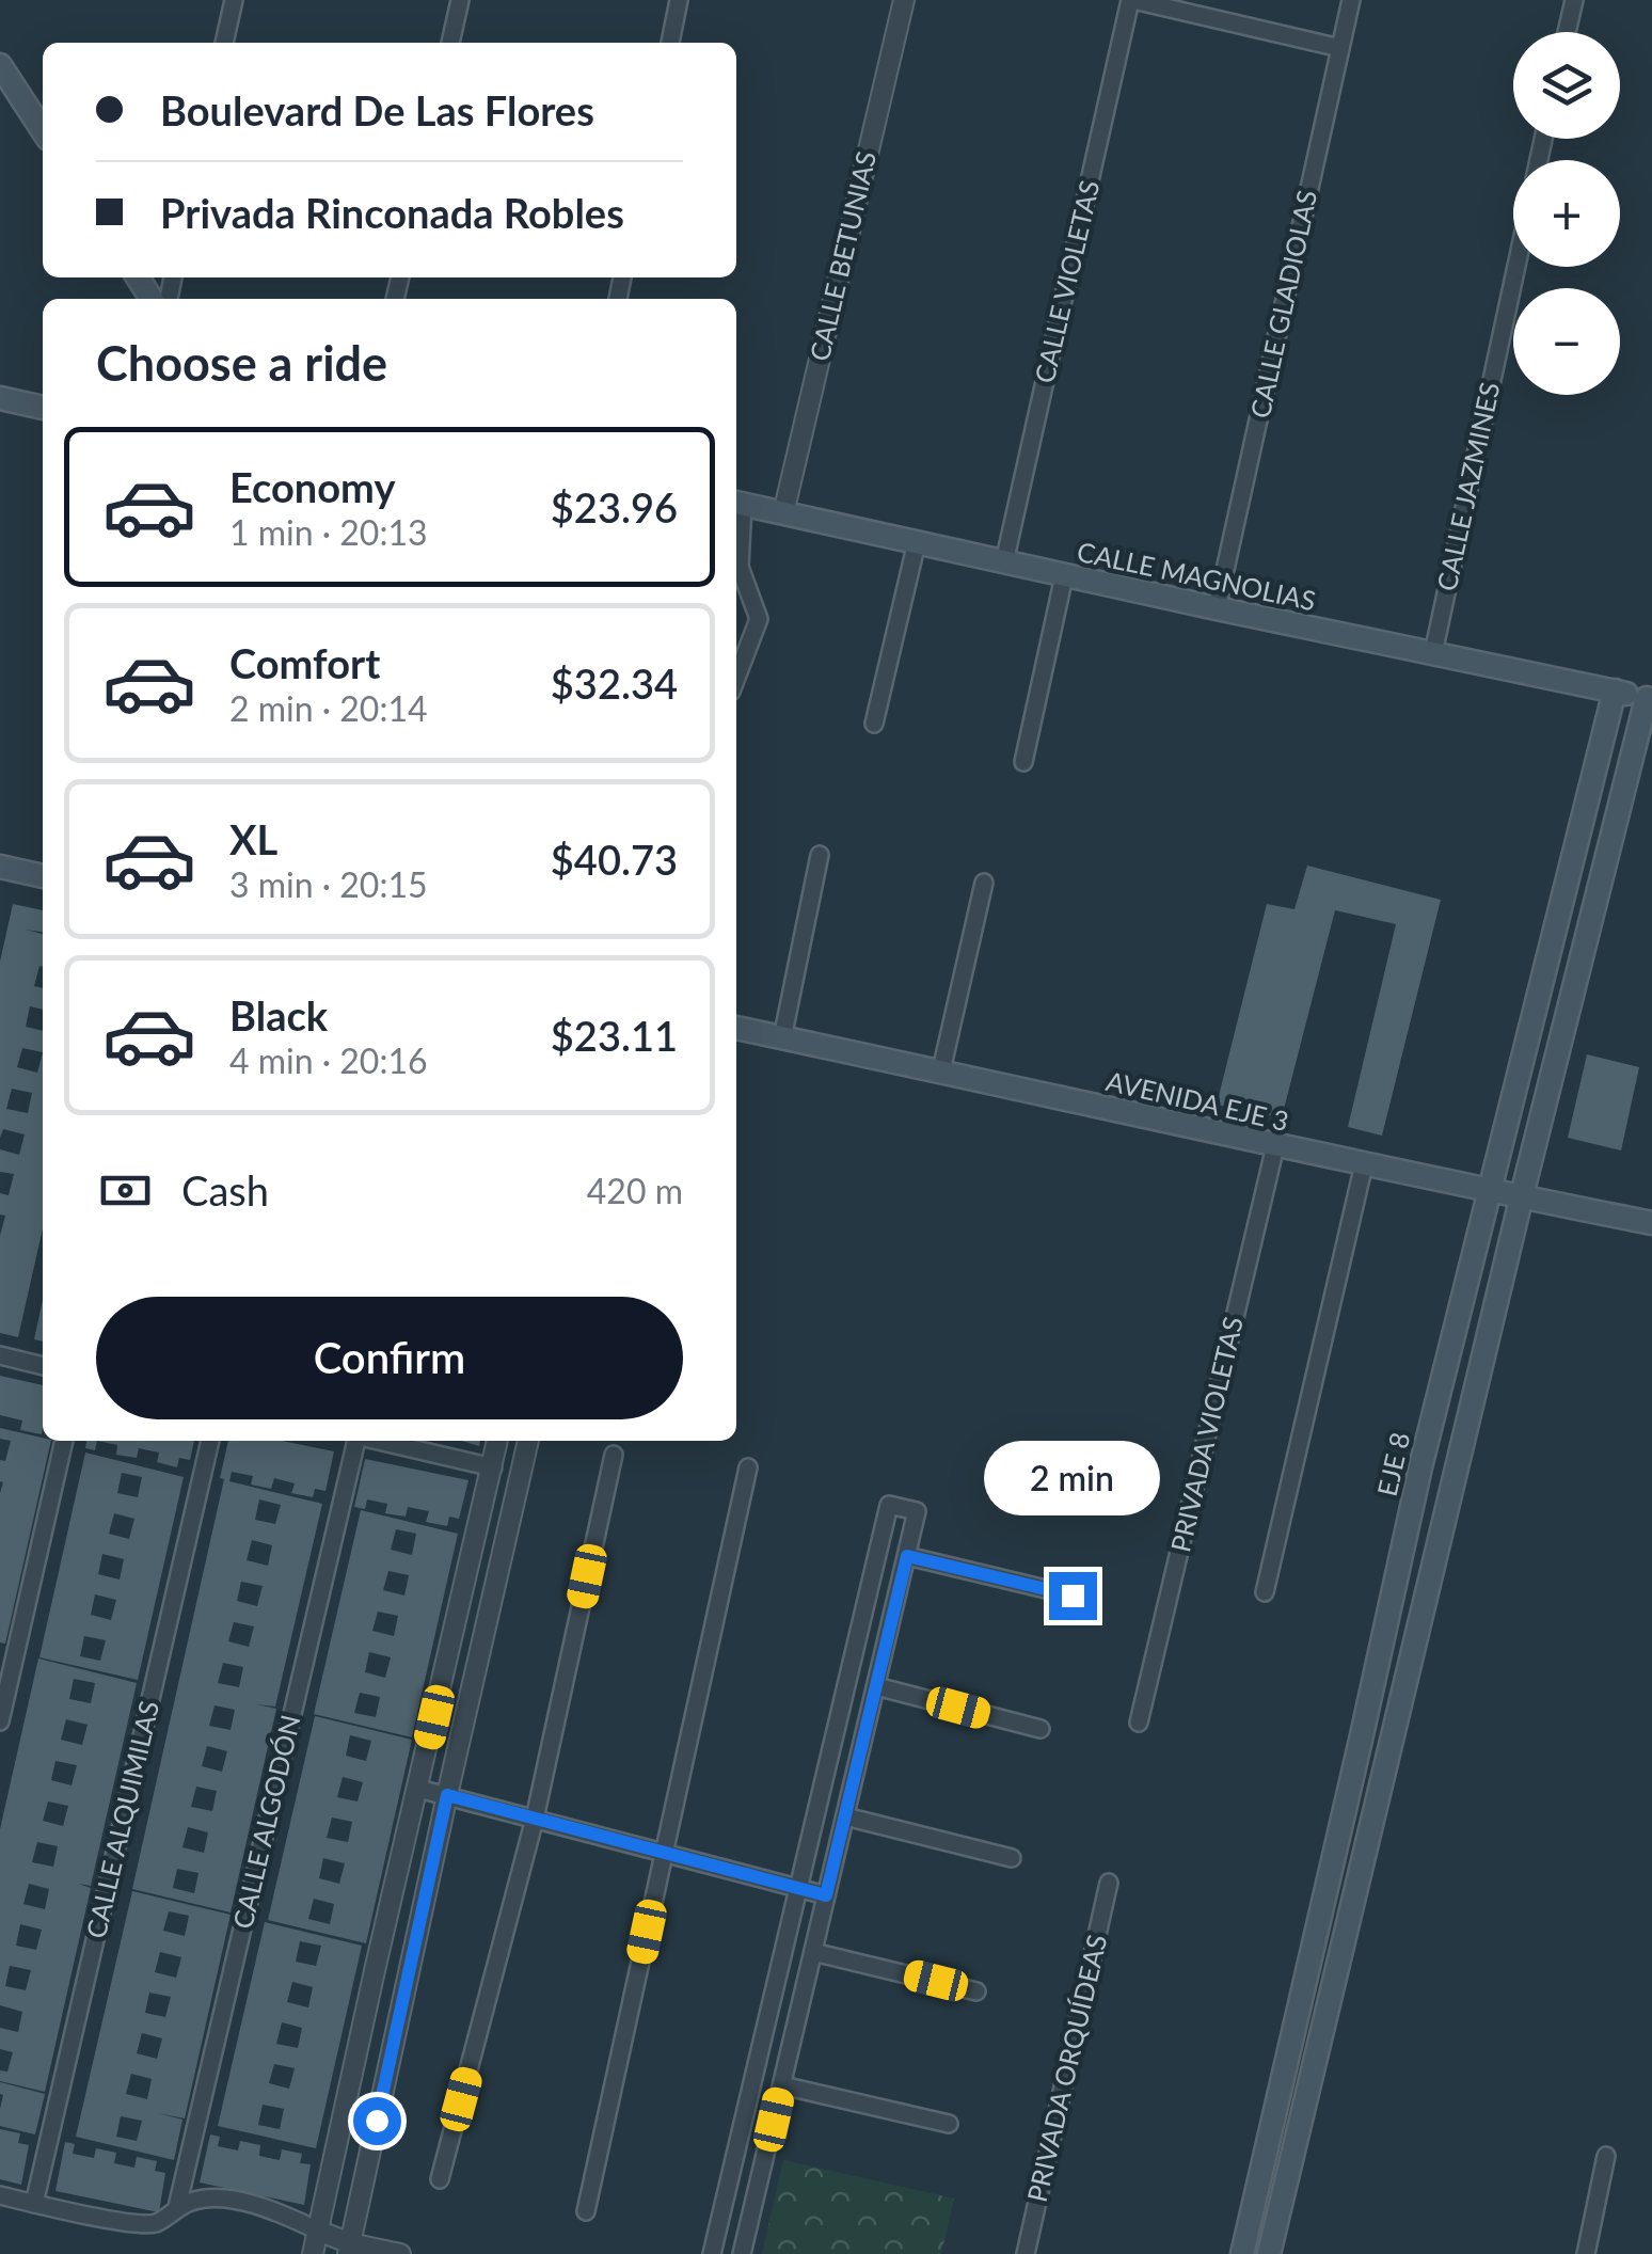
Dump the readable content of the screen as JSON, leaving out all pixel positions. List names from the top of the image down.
{
  "streets": {
    "main road": ["CALLE MAGNOLIAS", "AVENIDA EJE 3", "EJE 8"],
    "street": [
      "CALLE BETUNIAS",
      "CALLE VIOLETAS",
      "CALLE GLADIOLAS",
      "CALLE JAZMINES",
      "PRIVADA VIOLETAS",
      "CALLE ALQUIMILAS",
      "CALLE ALGODÓN",
      "PRIVADA ORQUÍDEAS"
    ]
  },
  "crossings": [
    ["CALLE BETUNIAS", "CALLE MAGNOLIAS"],
    ["CALLE VIOLETAS", "CALLE MAGNOLIAS"],
    ["CALLE GLADIOLAS", "CALLE MAGNOLIAS"],
    ["CALLE JAZMINES", "CALLE MAGNOLIAS"],
    ["CALLE MAGNOLIAS", "EJE 8"],
    ["AVENIDA EJE 3", "PRIVADA VIOLETAS"],
    ["AVENIDA EJE 3", "EJE 8"]
  ],
  "page": {
    "map_buttons": ["+", "−"],
    "banner": ["Boulevard De Las Flores", "Privada Rinconada Robles"],
    "heading": "Choose a ride",
    "list": [
      {
        "name": "Economy",
        "note": "1 min · 20:13",
        "value": "$23.96"
      },
      {
        "name": "Comfort",
        "note": "2 min · 20:14",
        "value": "$32.34"
      },
      {
        "name": "XL",
        "note": "3 min · 20:15",
        "value": "$40.73"
      },
      {
        "name": "Black",
        "note": "4 min · 20:16",
        "value": "$23.11"
      }
    ],
    "pay": ["Cash", "420 m"],
    "buttons": "Confirm",
    "bubble": "2 min"
  }
}
